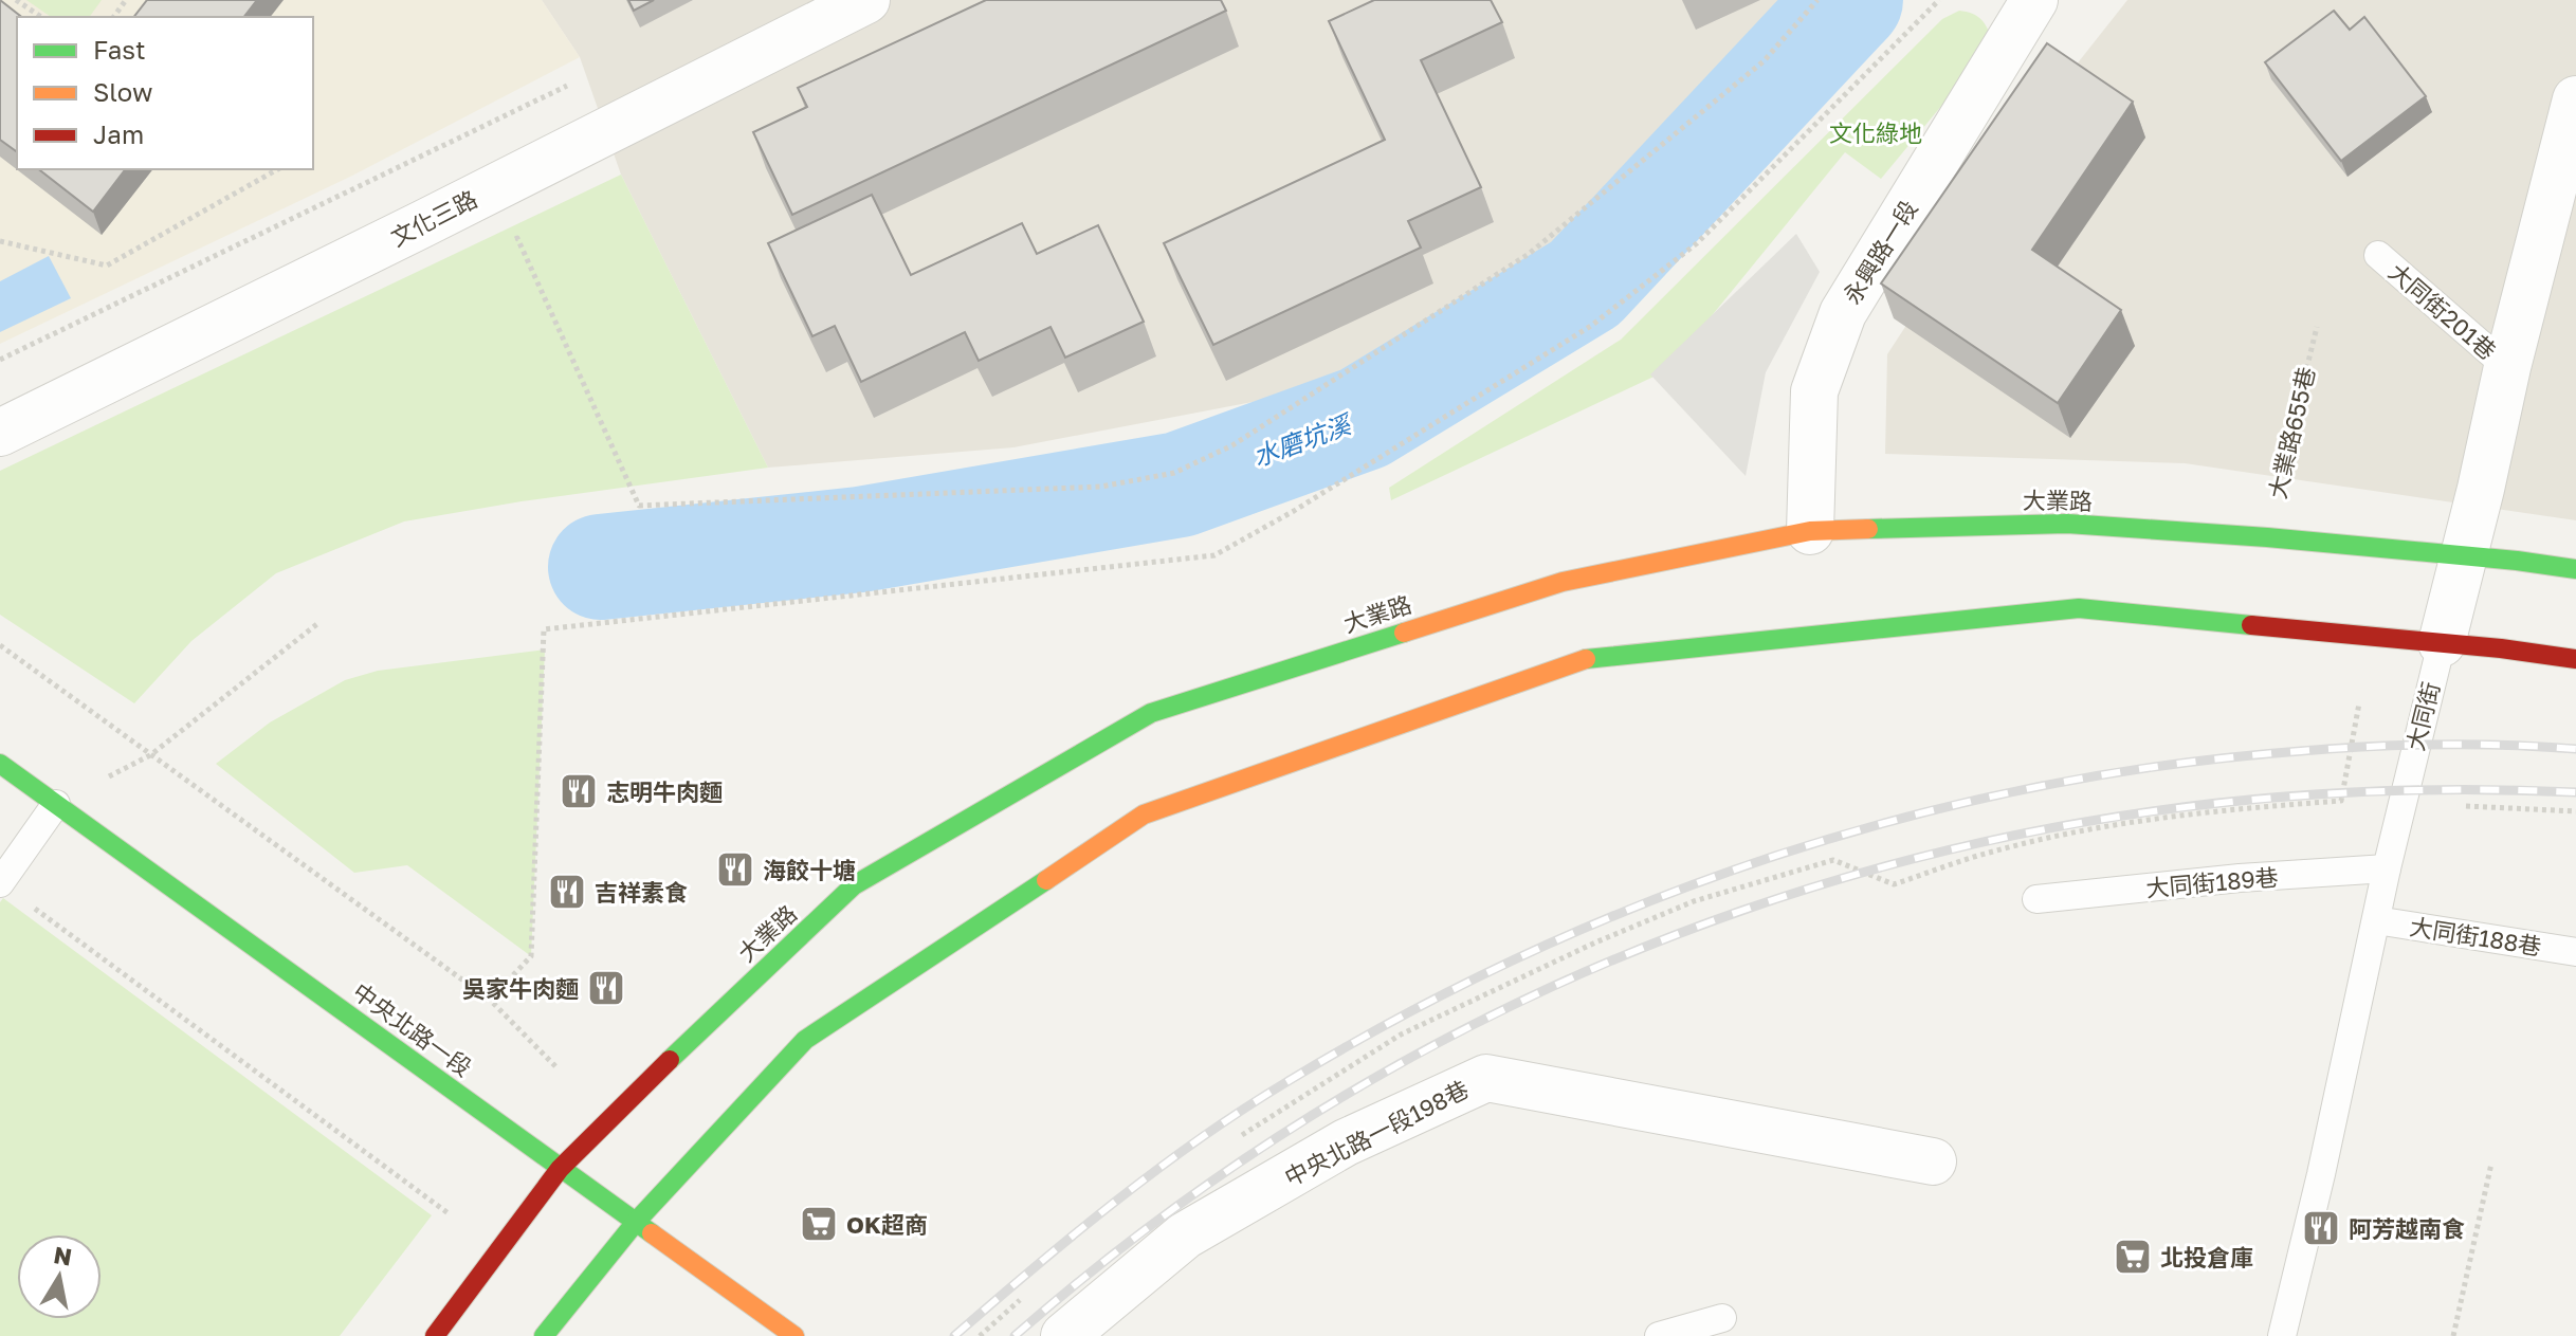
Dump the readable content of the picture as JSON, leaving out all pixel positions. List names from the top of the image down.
{
  "streets": {
    "main road": ["大業路", "中央北路一段"],
    "street": [
      "文化三路",
      "永興路一段",
      "大同街",
      "中央北路一段198巷"
    ],
    "lane": ["大同街201巷", "大同街189巷", "大同街188巷"],
    "path": ["大業路655巷"]
  },
  "crossings": [
    ["永興路一段", "大業路"],
    ["大同街201巷", "大同街"],
    ["大業路655巷", "大業路"],
    ["大業路", "大同街"],
    ["大業路", "中央北路一段"],
    ["大同街", "大同街189巷"],
    ["大同街", "大同街188巷"]
  ],
  "water": ["水磨坑溪"],
  "parks": ["文化綠地"],
  "places": {
    "restaurant": [
      "志明牛肉麵",
      "海餃十塘",
      "吉祥素食",
      "吳家牛肉麵",
      "阿芳越南食"
    ],
    "supermarket": ["OK超商", "北投倉庫"]
  },
  "legend": ["Fast", "Slow", "Jam"],
  "north": "top"
}
